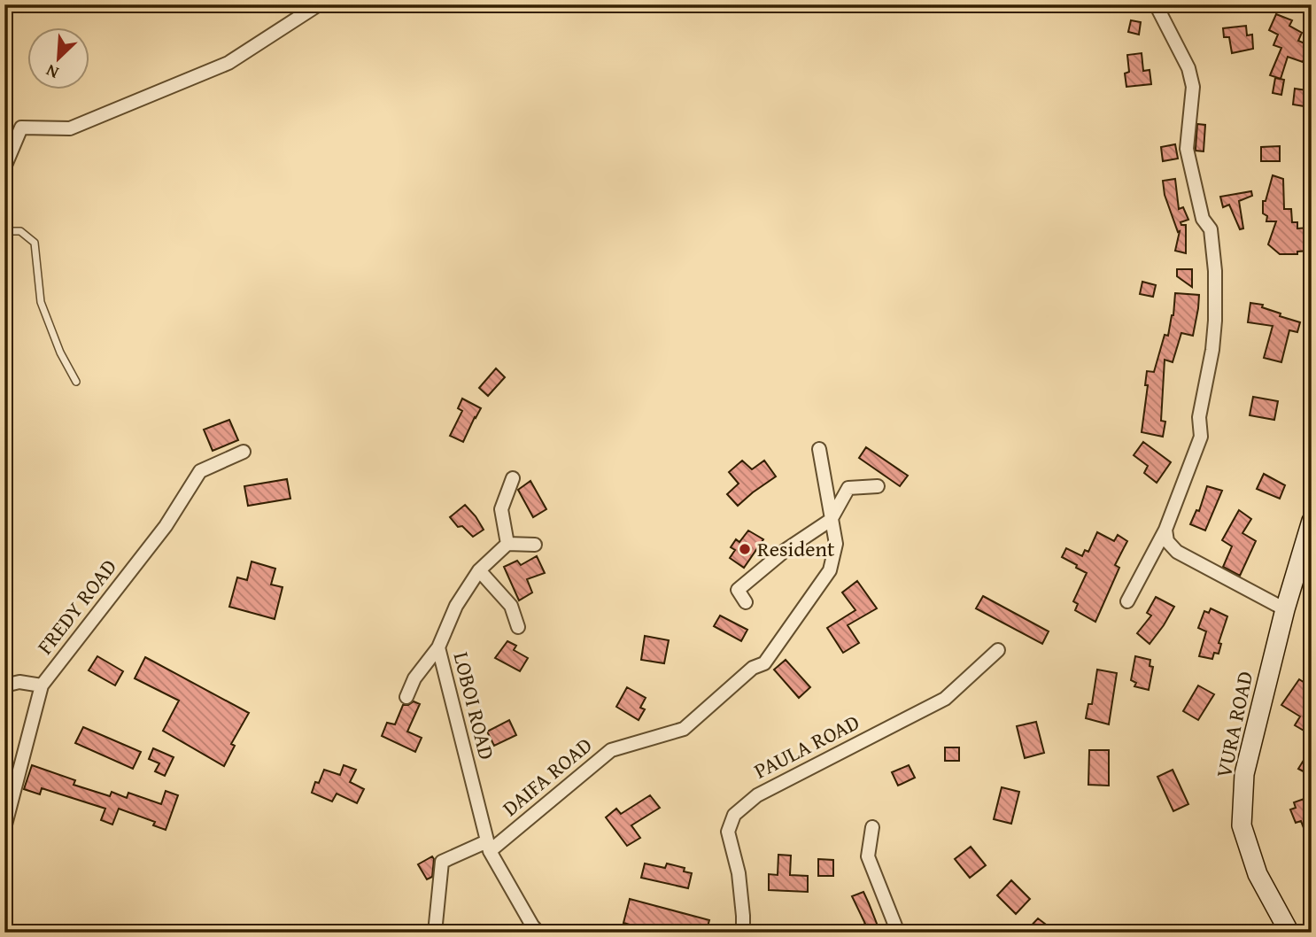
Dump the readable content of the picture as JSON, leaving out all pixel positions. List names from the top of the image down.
{
  "streets": {
    "street": [
      "FREDY ROAD",
      "LOBOI ROAD",
      "VURA ROAD",
      "PAULA ROAD",
      "DAIFA ROAD"
    ]
  },
  "crossings": [
    ["LOBOI ROAD", "DAIFA ROAD"]
  ],
  "places": ["Resident"],
  "north": "bottom left"
}
